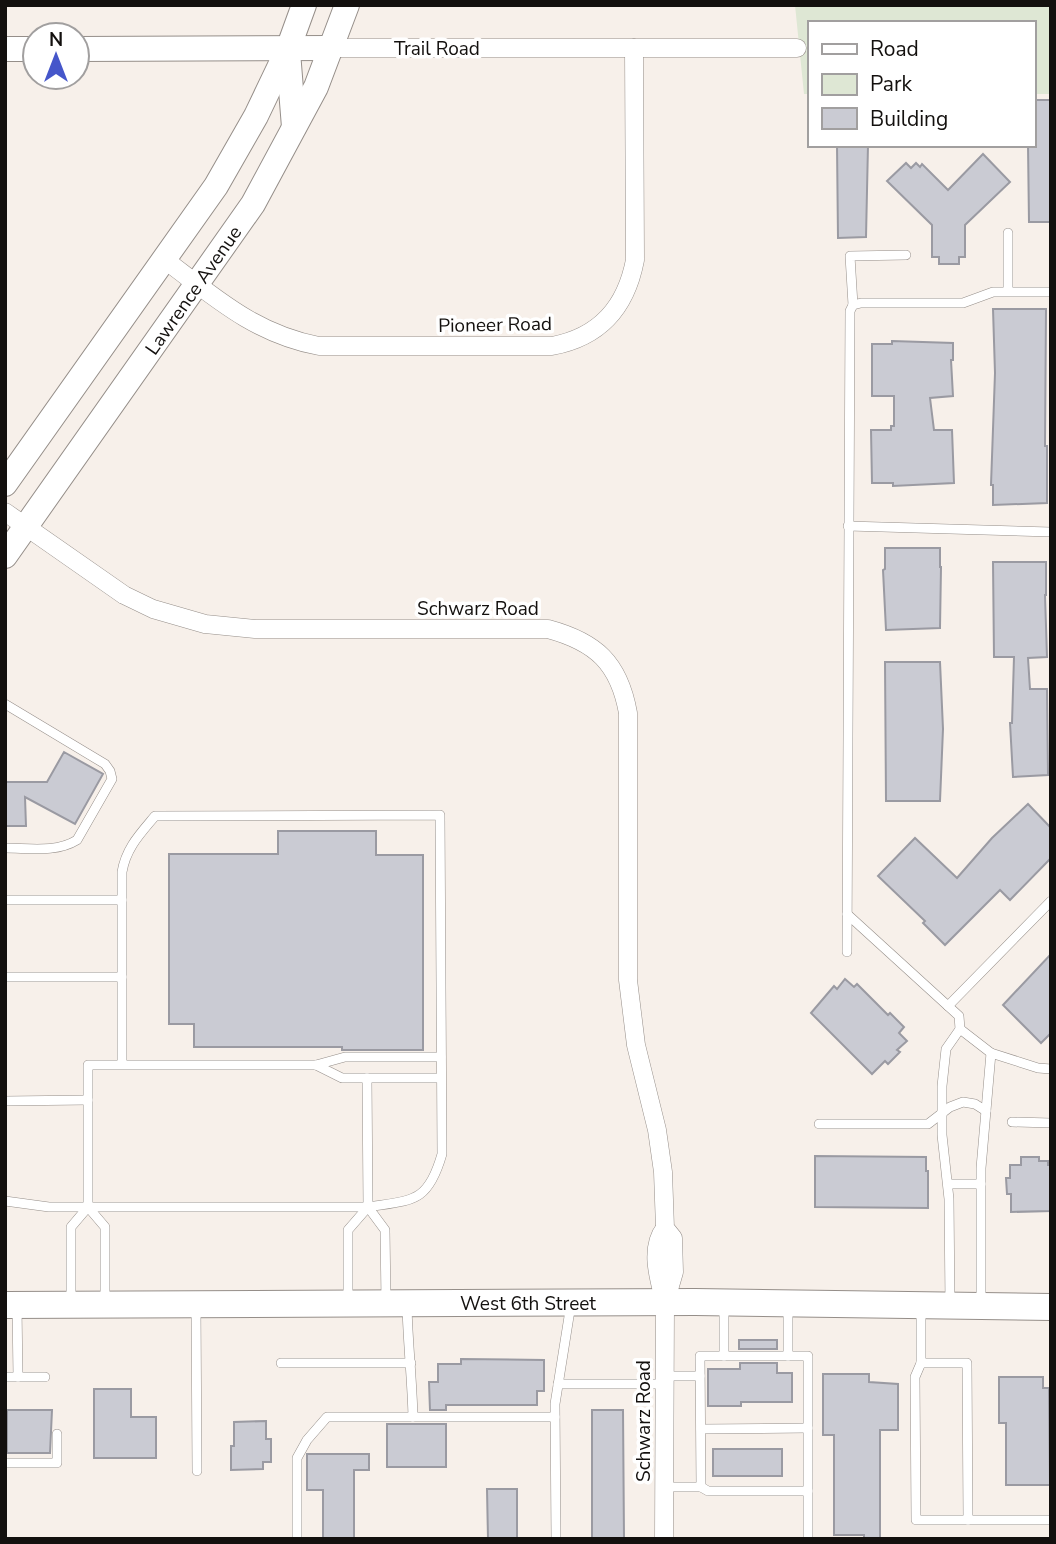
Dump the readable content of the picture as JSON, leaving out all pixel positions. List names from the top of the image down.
{
  "streets": {
    "main road": ["West 6th Street"],
    "street": [
      "Trail Road",
      "Lawrence Avenue",
      "Pioneer Road",
      "Schwarz Road"
    ]
  },
  "crossings": [
    ["Trail Road", "Lawrence Avenue"],
    ["Trail Road", "Pioneer Road"],
    ["Lawrence Avenue", "Pioneer Road"],
    ["Lawrence Avenue", "Schwarz Road"],
    ["Schwarz Road", "West 6th Street"]
  ],
  "legend": ["Road", "Park", "Building"],
  "north": "top"
}
